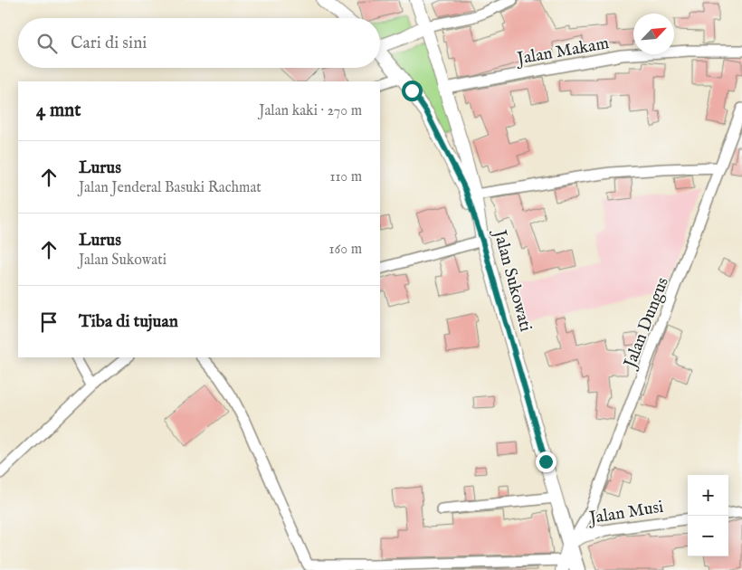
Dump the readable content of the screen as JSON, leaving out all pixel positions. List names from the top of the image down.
{
  "streets": {
    "highway": ["Jalan Sukowati"],
    "main road": ["Jalan Musi"],
    "street": ["Jalan Makam", "Jalan Dungus"]
  },
  "crossings": [
    ["Jalan Makam", "Jalan Sukowati"],
    ["Jalan Sukowati", "Jalan Dungus"],
    ["Jalan Sukowati", "Jalan Musi"],
    ["Jalan Dungus", "Jalan Musi"]
  ],
  "north": "top right",
  "page": {
    "search": "Cari di sini",
    "heading": ["4 mnt", "Jalan kaki · 270 m"],
    "list": [
      ["Lurus", "Jalan Jenderal Basuki Rachmat", "110 m"],
      ["Lurus", "Jalan Sukowati", "160 m"],
      "Tiba di tujuan"
    ],
    "map_buttons": ["+", "−"]
  }
}
